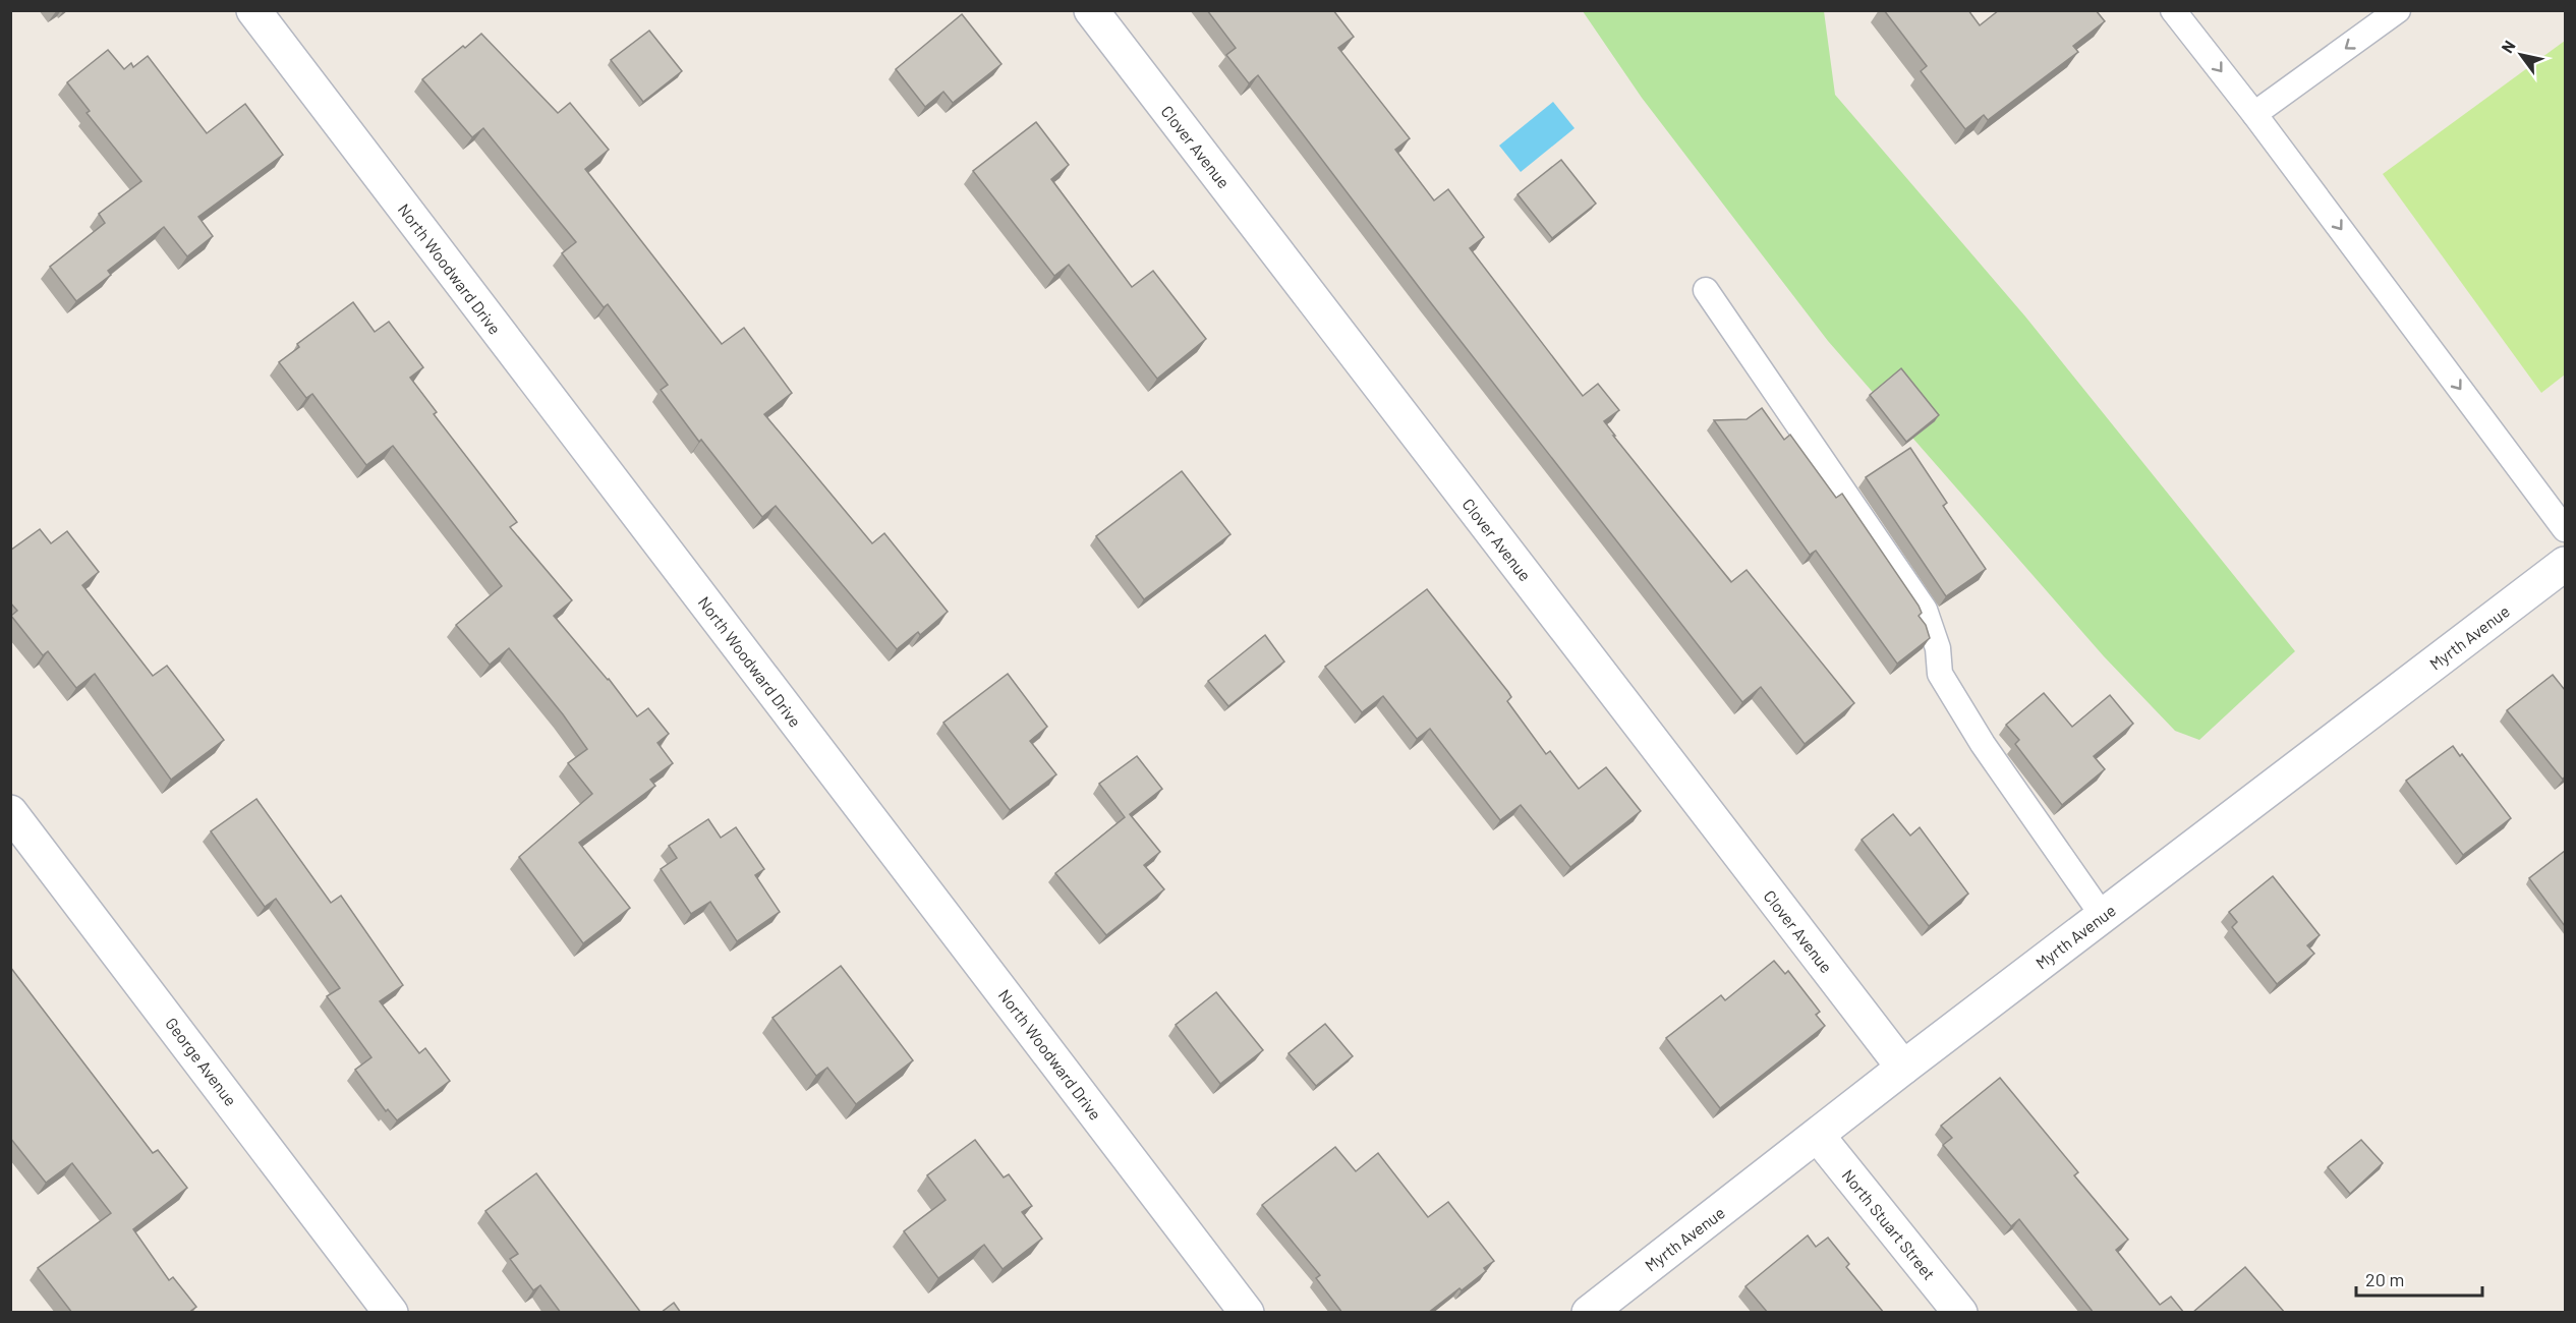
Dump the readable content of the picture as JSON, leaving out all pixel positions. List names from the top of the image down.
{
  "streets": {
    "street": [
      "Clover Avenue",
      "North Woodward Drive",
      "Myrth Avenue",
      "George Avenue",
      "North Stuart Street"
    ]
  },
  "crossings": [
    ["Clover Avenue", "Myrth Avenue"],
    ["Myrth Avenue", "North Stuart Street"]
  ],
  "scale_bar": "20 m",
  "north": "top left"
}
